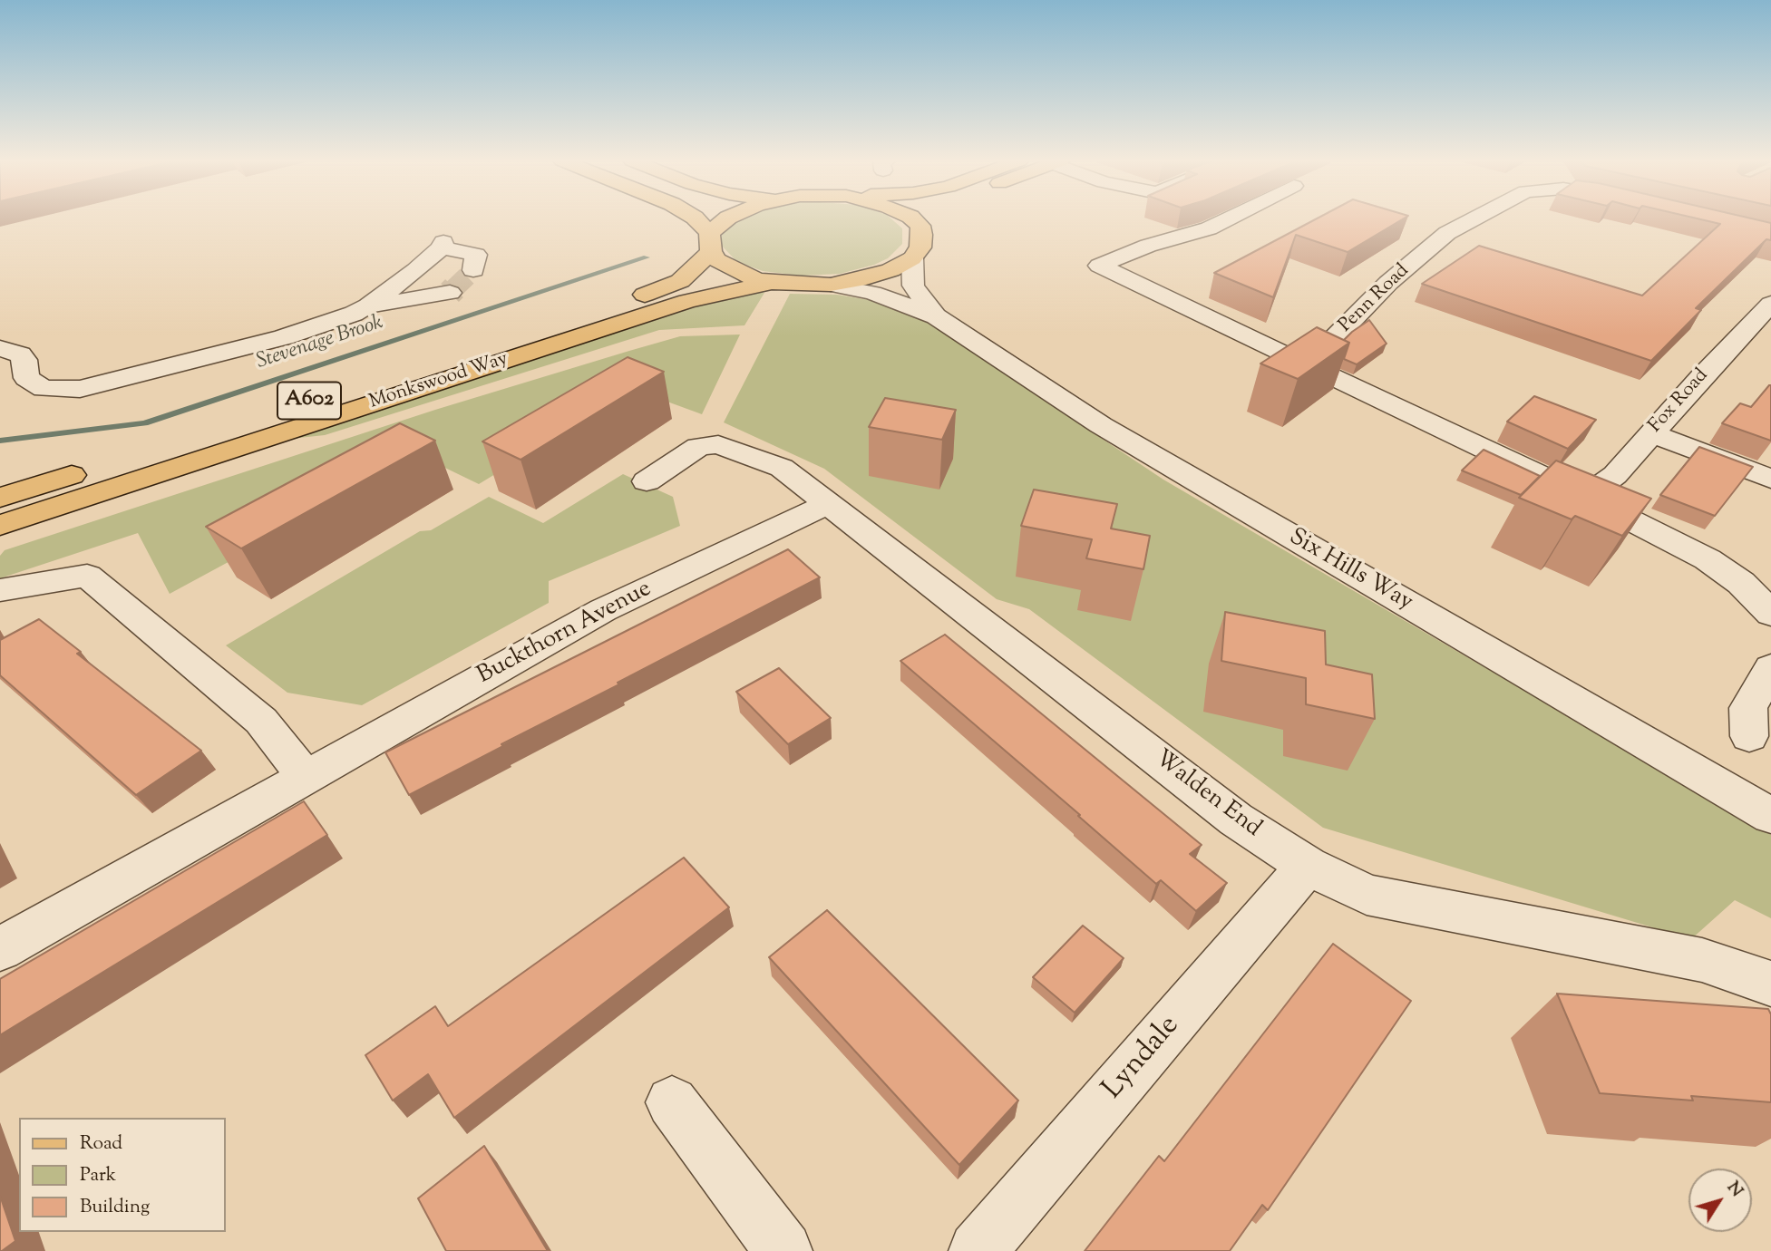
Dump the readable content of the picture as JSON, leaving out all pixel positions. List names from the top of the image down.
{
  "streets": {
    "main road": ["Monkswood Way", "A602"],
    "street": [
      "Penn Road",
      "Fox Road",
      "Six Hills Way",
      "Buckthorn Avenue",
      "Walden End",
      "Lyndale"
    ]
  },
  "crossings": [
    ["Monkswood Way", "A602"],
    ["A602", "Six Hills Way"],
    ["Buckthorn Avenue", "Walden End"],
    ["Walden End", "Lyndale"]
  ],
  "water": ["Stevenage Brook"],
  "legend": ["Road", "Park", "Building"],
  "north": "top right"
}
